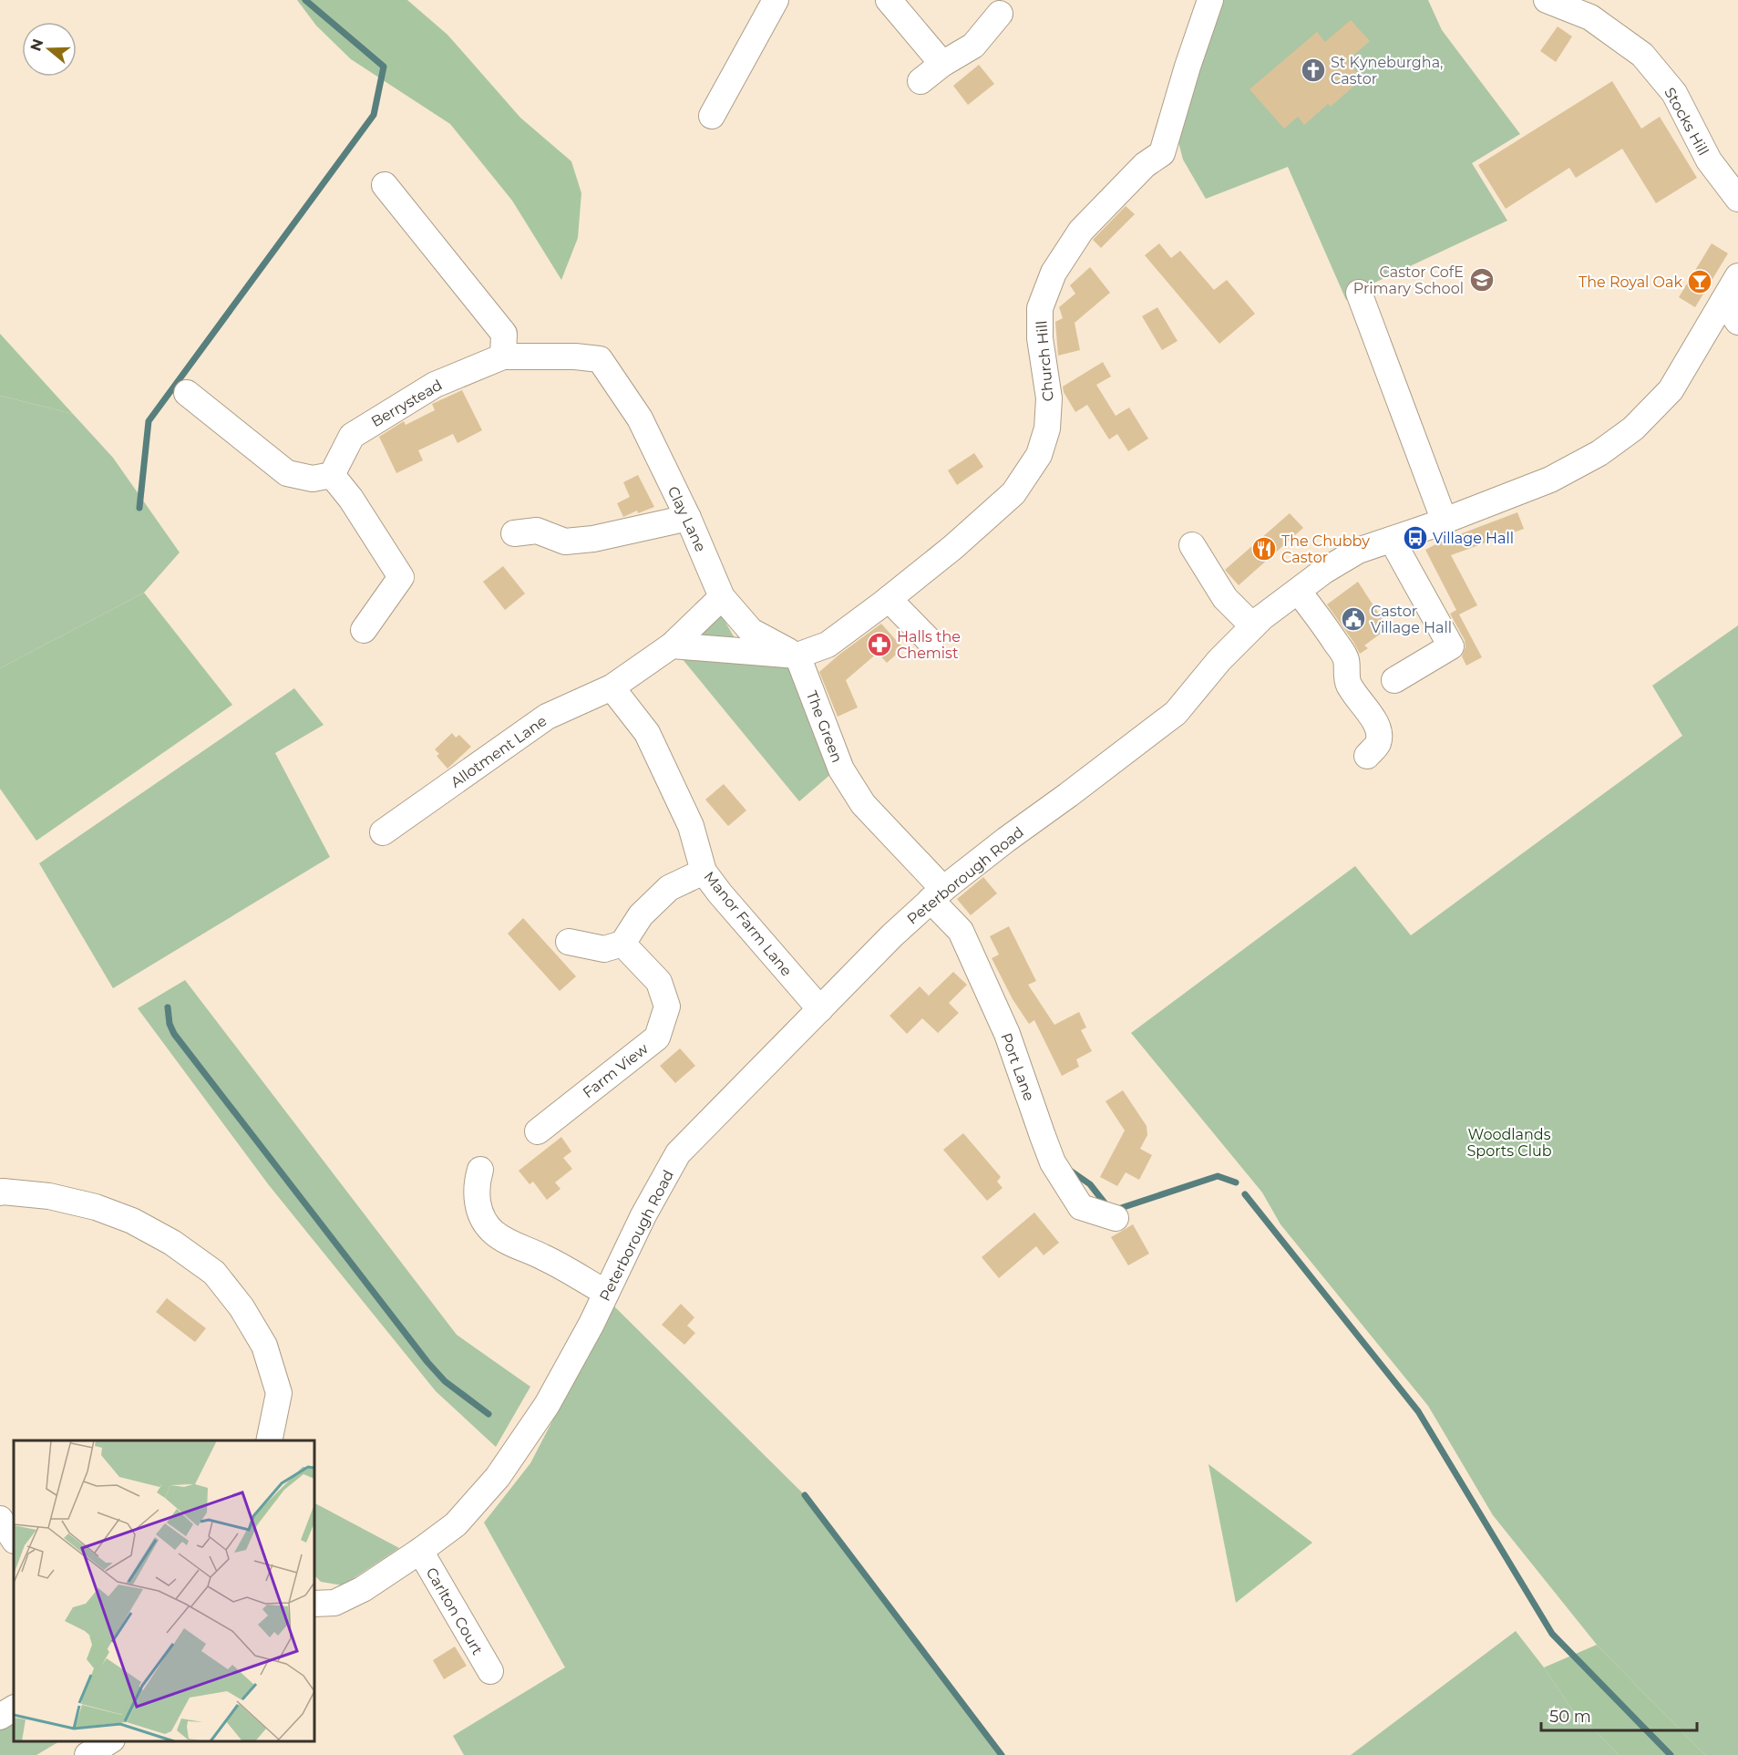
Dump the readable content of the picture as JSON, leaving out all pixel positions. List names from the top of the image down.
{
  "streets": {
    "street": [
      "Stocks Hill",
      "Church Hill",
      "Berrystead",
      "Clay Lane",
      "The Green",
      "Allotment Lane",
      "Peterborough Road",
      "Manor Farm Lane",
      "Port Lane",
      "Farm View",
      "Carlton Court"
    ]
  },
  "crossings": [
    ["Church Hill", "Clay Lane"],
    ["Church Hill", "The Green"],
    ["Berrystead", "Clay Lane"],
    ["Clay Lane", "The Green"],
    ["Clay Lane", "Allotment Lane"],
    ["The Green", "Peterborough Road"],
    ["The Green", "Port Lane"],
    ["Allotment Lane", "Manor Farm Lane"],
    ["Peterborough Road", "Manor Farm Lane"],
    ["Peterborough Road", "Port Lane"],
    ["Peterborough Road", "Carlton Court"]
  ],
  "parks": ["Woodlands Sports Club"],
  "places": {
    "church": ["St Kyneburgha, Castor"],
    "school or university": ["Castor CofE Primary School"],
    "bar": ["The Royal Oak"],
    "bus stop": ["Village Hall"],
    "restaurant": ["The Chubby Castor"],
    "public building": ["Castor Village Hall"],
    "pharmacy": ["Halls the Chemist"]
  },
  "scale_bar": "50 m",
  "north": "left"
}
